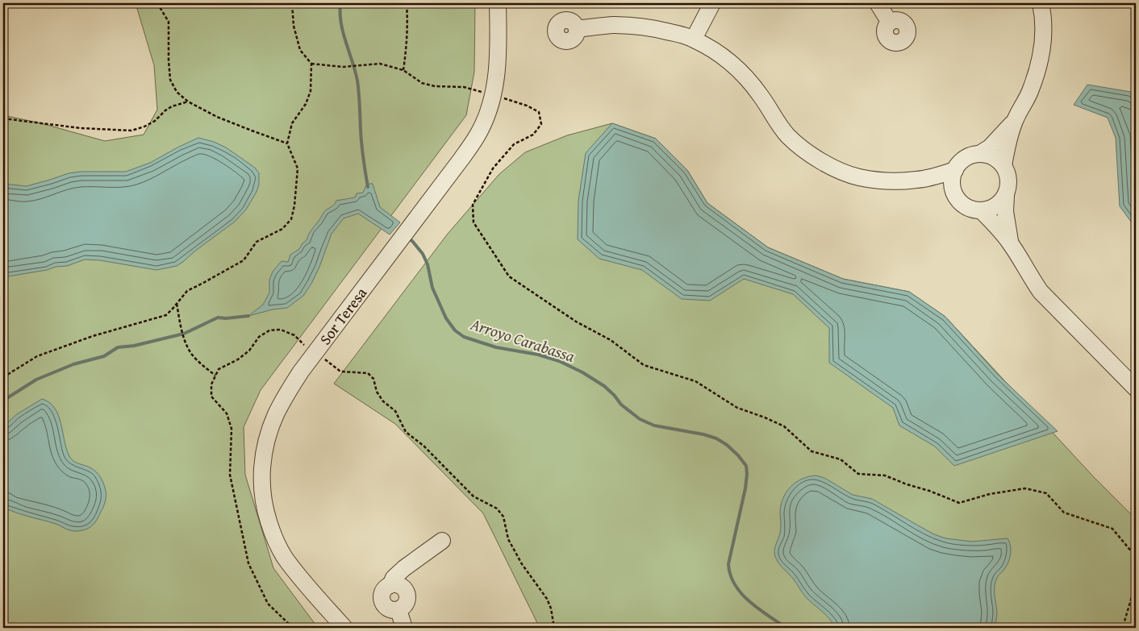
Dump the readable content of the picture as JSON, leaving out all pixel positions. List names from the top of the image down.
{
  "streets": {
    "street": ["Sor Teresa"]
  },
  "water": ["Arroyo Carabassa"]
}
